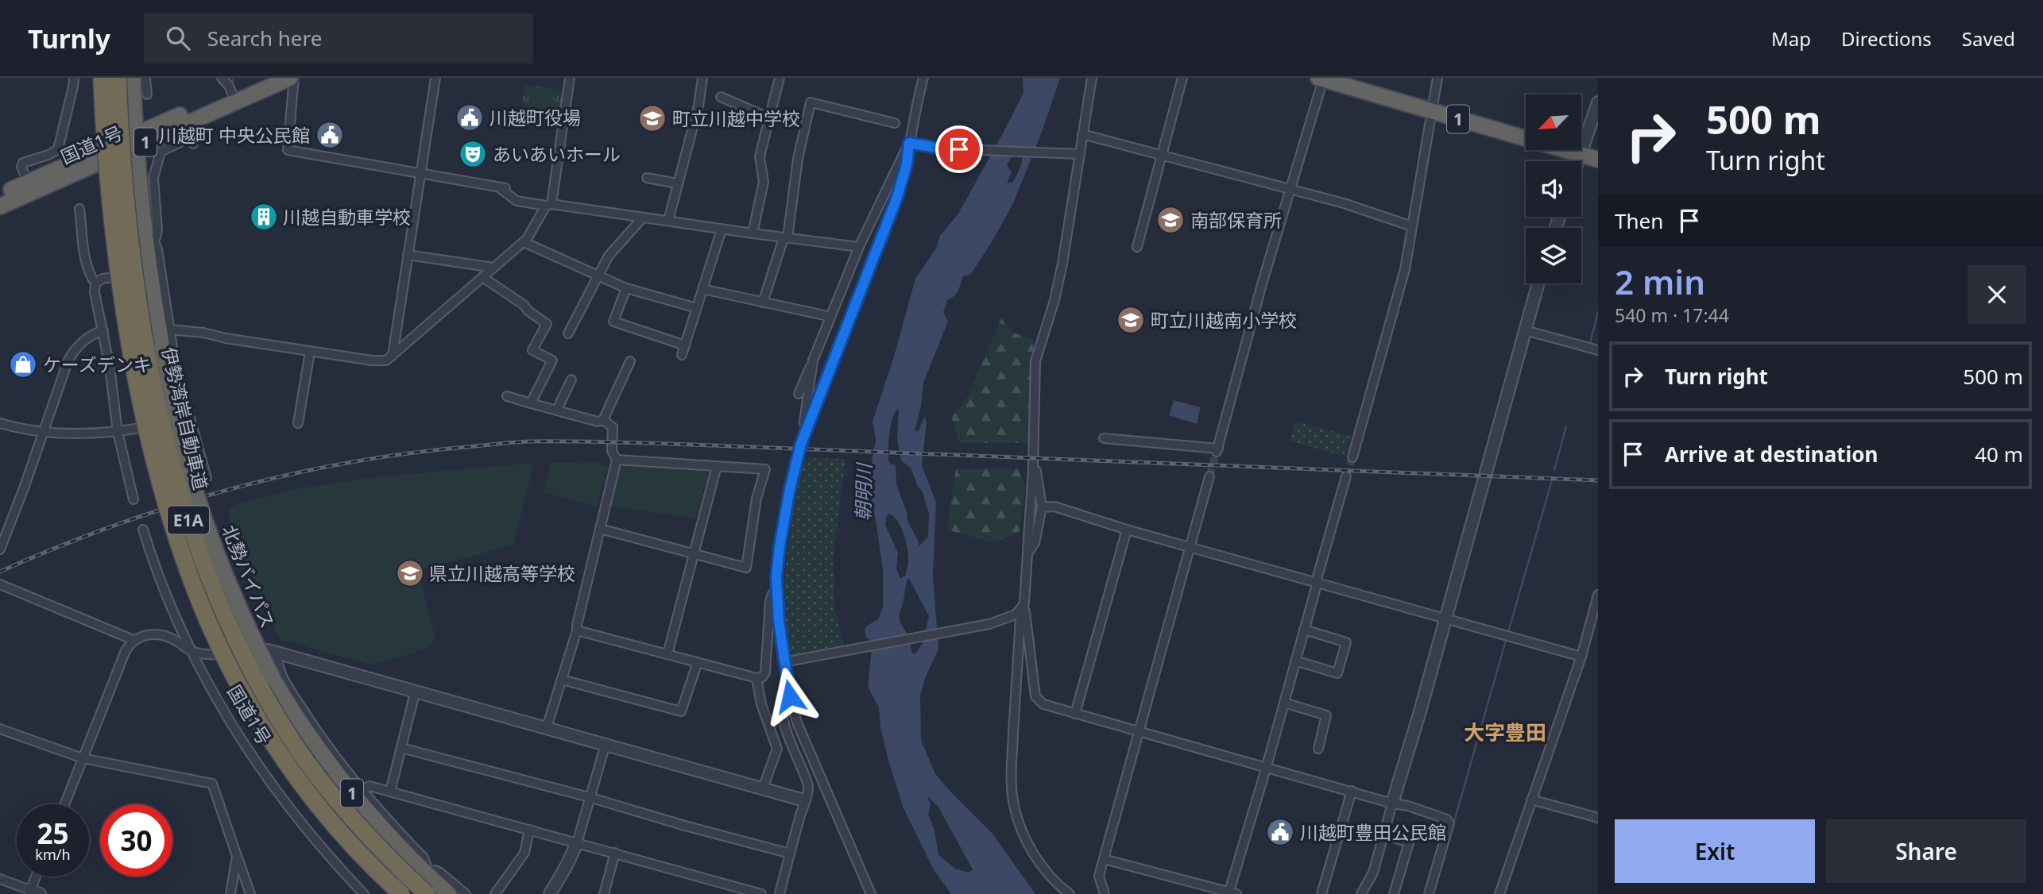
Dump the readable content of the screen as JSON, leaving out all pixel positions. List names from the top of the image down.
{
  "streets": {
    "highway": [
      "1",
      "国道1号",
      "伊勢湾岸自動車道",
      "E1A",
      "北勢バイパス"
    ]
  },
  "crossings": [
    ["1", "北勢バイパス"],
    ["国道1号", "北勢バイパス"],
    ["E1A", "北勢バイパス"]
  ],
  "districts": ["大字豊田"],
  "water": ["朝明川"],
  "places": {
    "public building": ["川越町役場", "川越町 中央公民館", "川越町豊田公民館"],
    "school or university": [
      "町立川越中学校",
      "南部保育所",
      "町立川越南小学校",
      "県立川越高等学校"
    ],
    "theatre": ["あいあいホール"],
    "building": ["川越自動車学校"],
    "shop": ["ケーズデンキ"]
  },
  "north": "bottom left",
  "page": {
    "header": "Turnly",
    "search": "Search here",
    "nav": ["Map", "Directions", "Saved"],
    "turn": ["500 m", "Turn right"],
    "then": "Then",
    "heading": ["2 min", "540 m · 17:44"],
    "list": [
      {
        "name": "Turn right",
        "value": "500 m"
      },
      {
        "name": "Arrive at destination",
        "value": "40 m"
      }
    ],
    "speed": "25 km/h",
    "limit": "30",
    "buttons": ["Exit", "Share"]
  }
}
